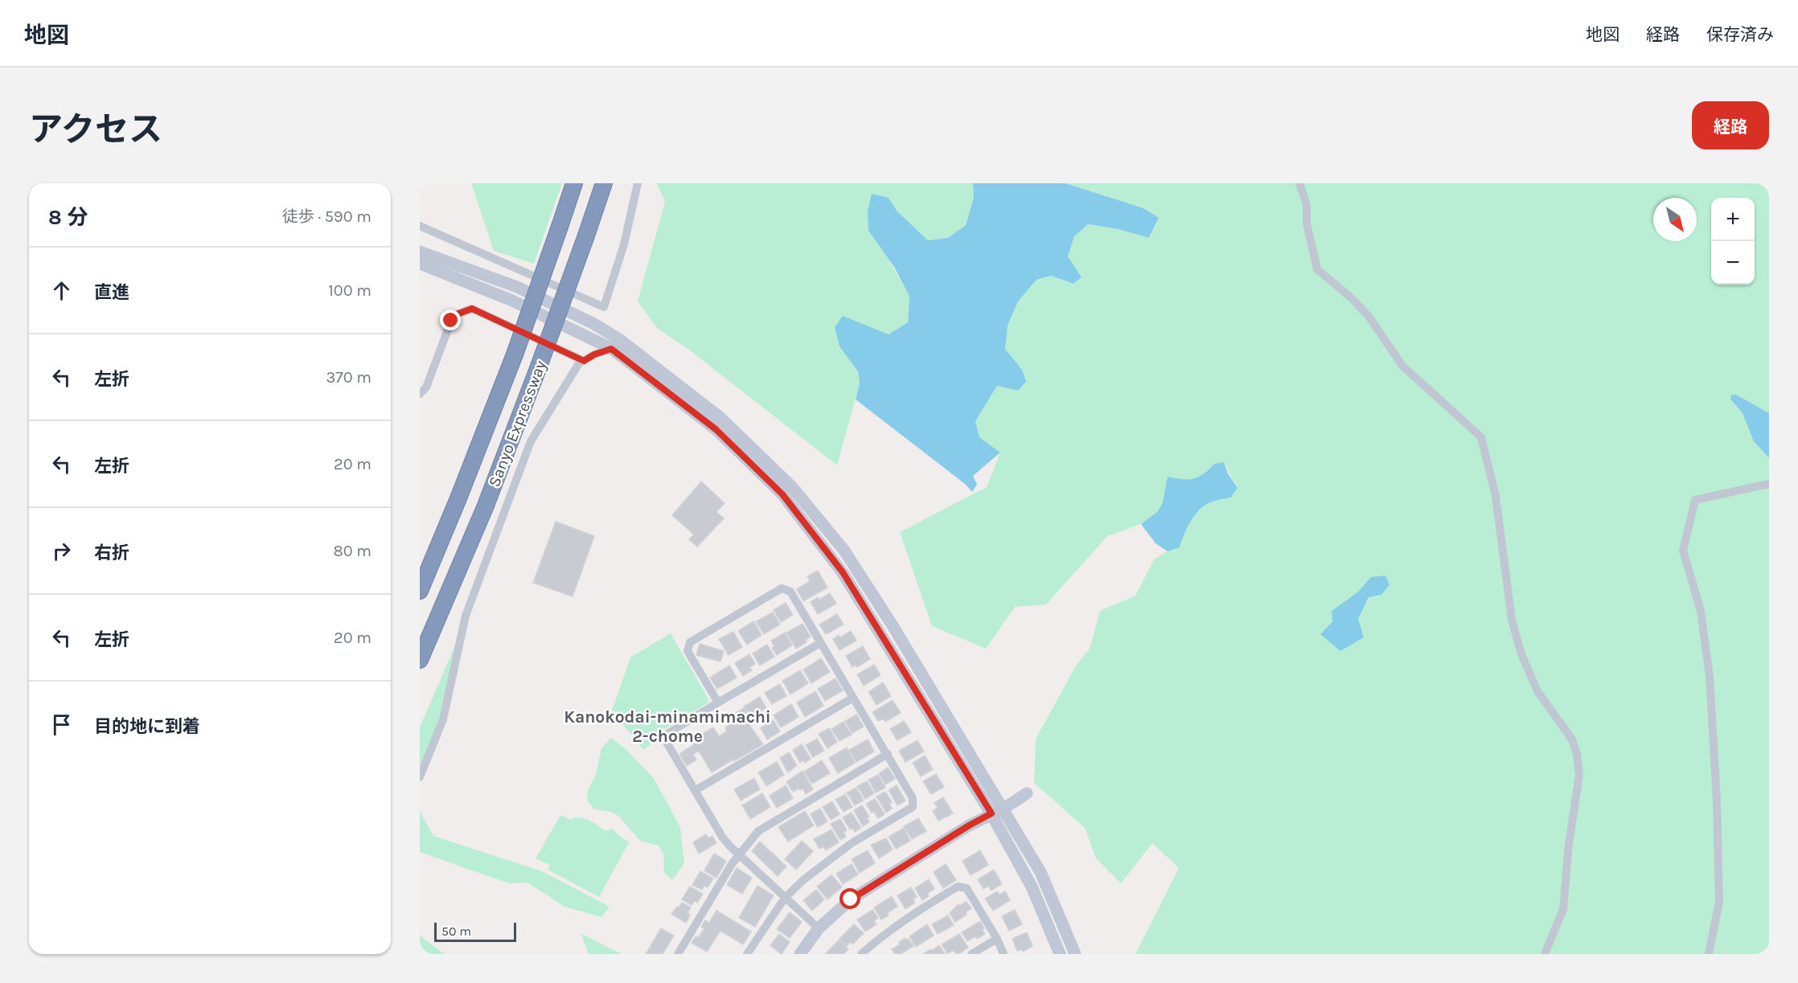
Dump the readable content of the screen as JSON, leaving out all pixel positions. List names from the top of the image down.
{
  "streets": {
    "highway": ["Sanyo Expressway"]
  },
  "districts": ["Kanokodai-minamimachi 2-chome"],
  "scale_bar": "50 m",
  "north": "bottom right",
  "page": {
    "header": "地図",
    "nav": ["地図", "経路", "保存済み"],
    "title": "アクセス",
    "buttons": "経路",
    "heading": ["8 分", "徒歩 · 590 m"],
    "map_buttons": ["+", "−"],
    "list": [
      ["直進", "100 m"],
      ["左折", "370 m"],
      ["左折", "20 m"],
      ["右折", "80 m"],
      ["左折", "20 m"],
      "目的地に到着"
    ],
    "scale": "50 m"
  }
}
